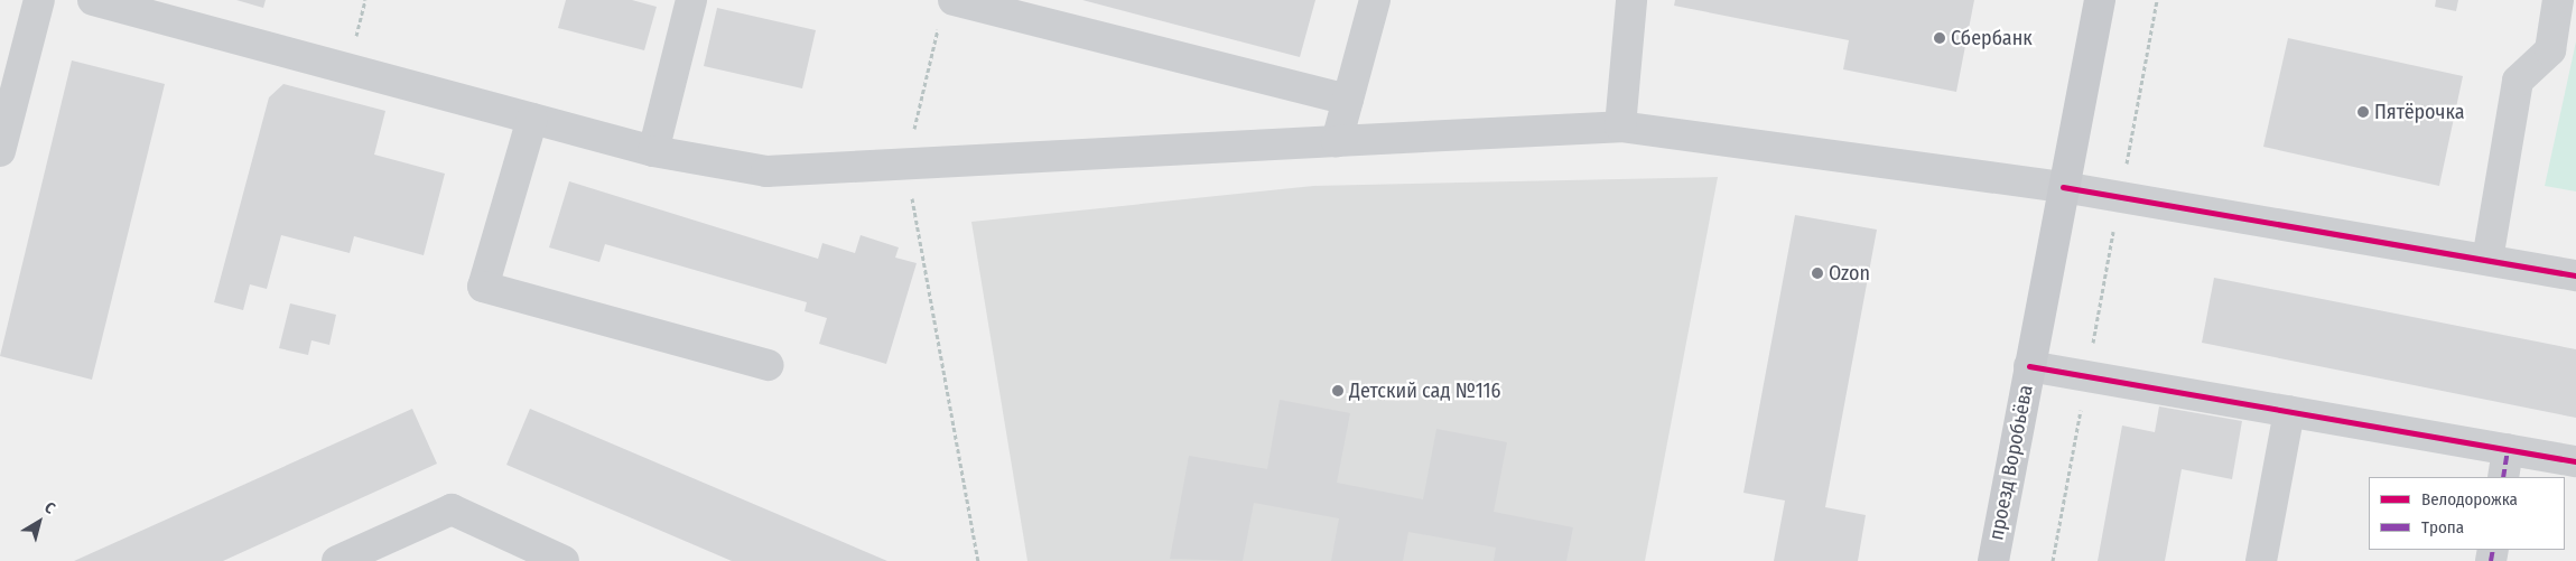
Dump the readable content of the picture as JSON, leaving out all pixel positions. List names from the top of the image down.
{
  "streets": {
    "main road": ["проезд Воробьёва"]
  },
  "places": [
    "Сбербанк",
    "Пятёрочка",
    "Ozon",
    "Детский сад №116"
  ],
  "legend": ["Велодорожка", "Тропа"],
  "north": "top right"
}
